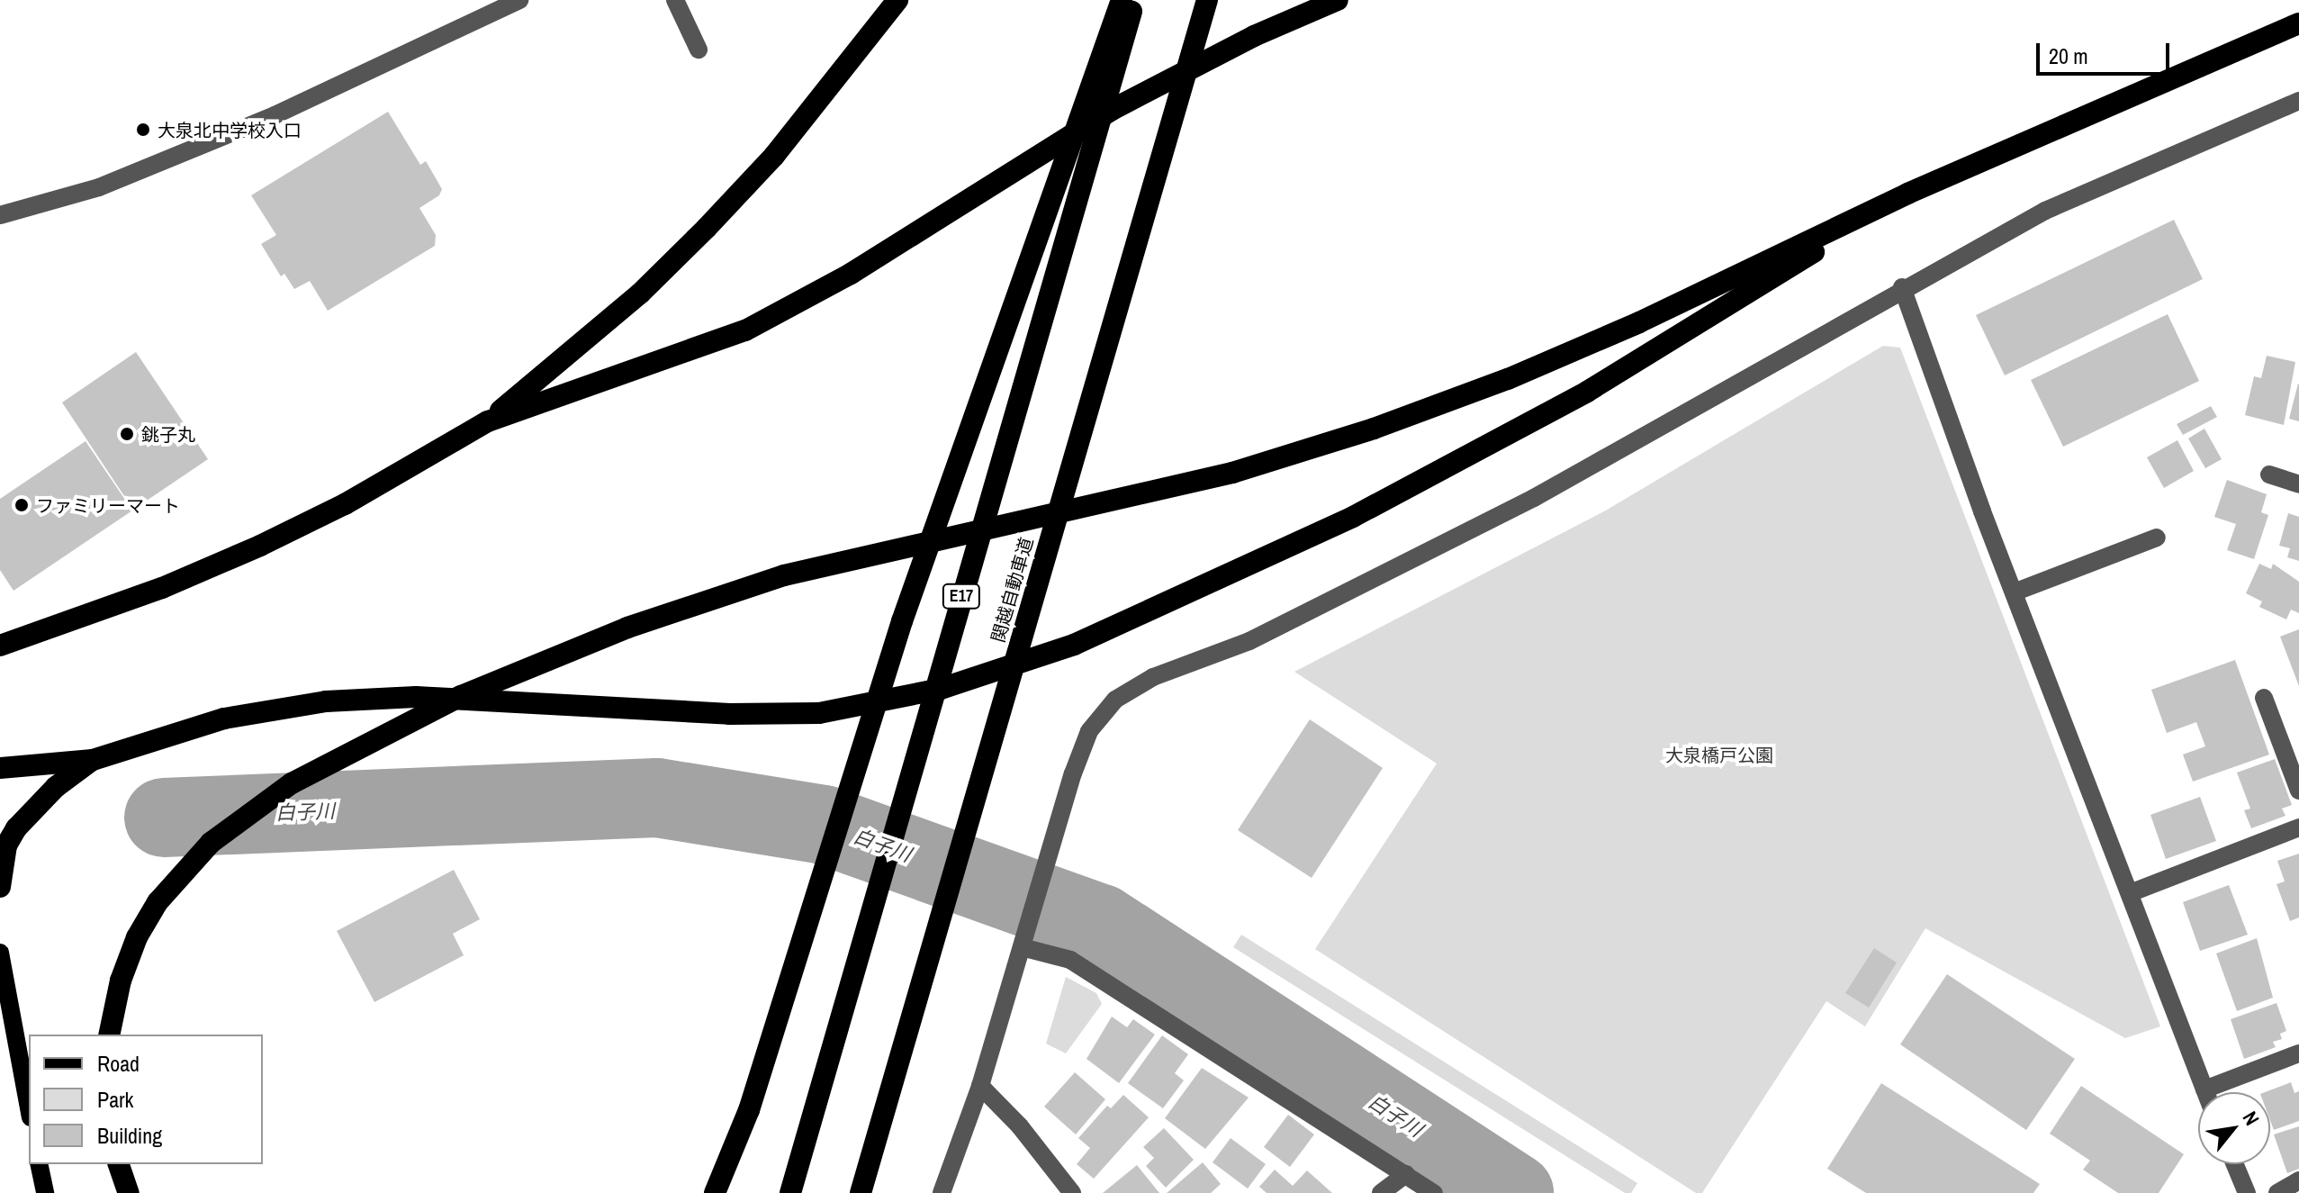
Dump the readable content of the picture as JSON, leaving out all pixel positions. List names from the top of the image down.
{
  "streets": {
    "highway": ["関越自動車道", "E17"]
  },
  "water": ["白子川"],
  "parks": ["大泉橋戸公園"],
  "places": ["大泉北中学校入口", "銚子丸", "ファミリーマート"],
  "legend": ["Road", "Park", "Building"],
  "scale_bar": "20 m",
  "north": "top right"
}
